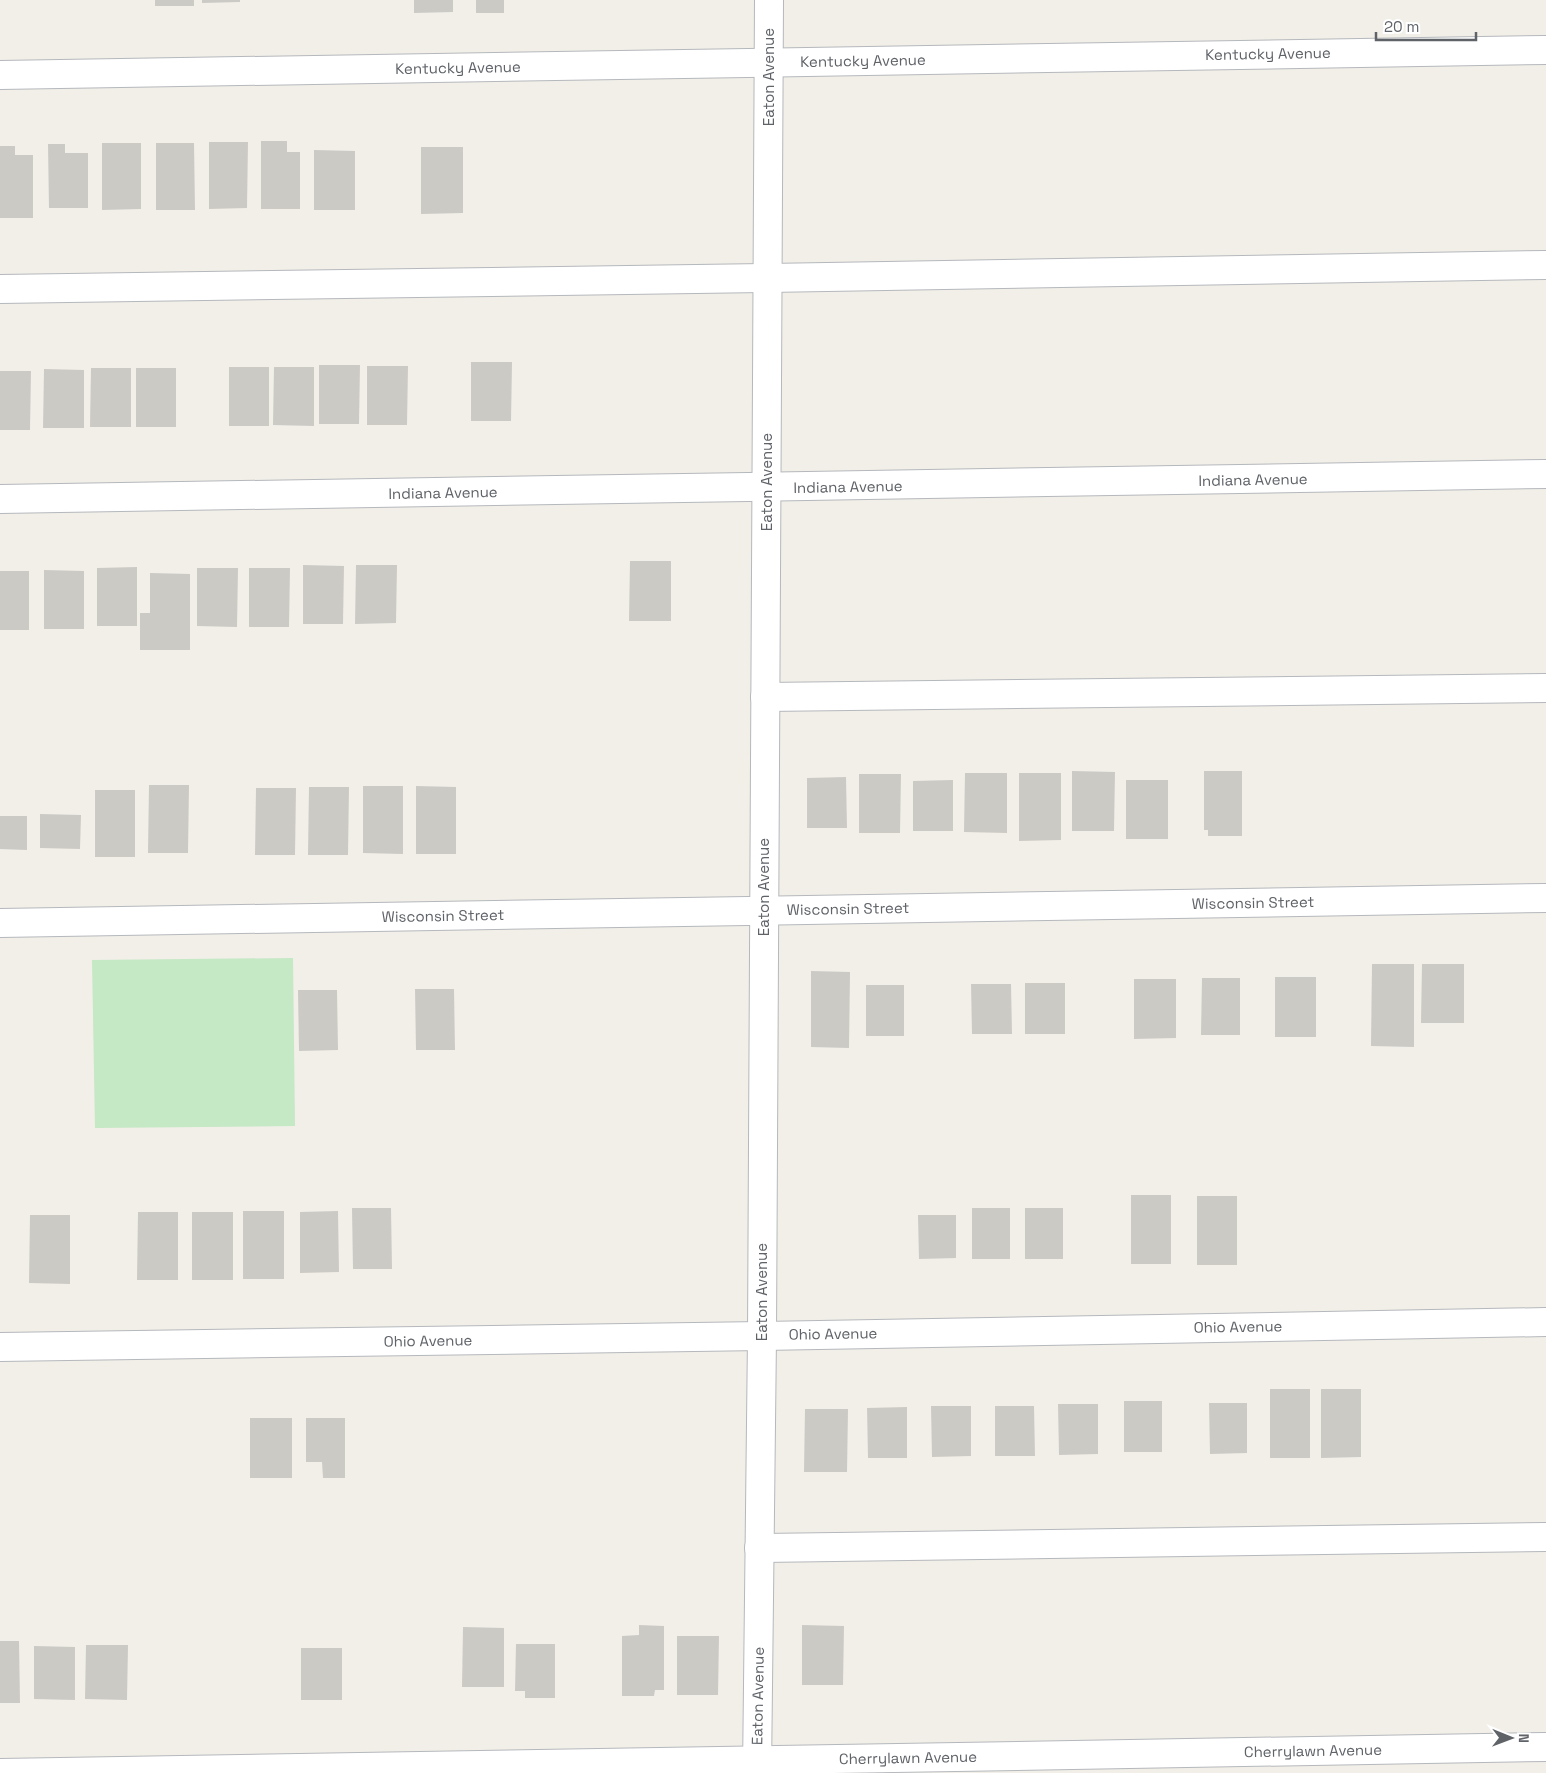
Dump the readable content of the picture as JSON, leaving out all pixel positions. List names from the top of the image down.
{
  "streets": {
    "street": [
      "Kentucky Avenue",
      "Eaton Avenue",
      "Indiana Avenue",
      "Wisconsin Street",
      "Ohio Avenue",
      "Cherrylawn Avenue"
    ]
  },
  "crossings": [
    ["Kentucky Avenue", "Eaton Avenue"],
    ["Eaton Avenue", "Indiana Avenue"],
    ["Eaton Avenue", "Wisconsin Street"],
    ["Eaton Avenue", "Ohio Avenue"],
    ["Eaton Avenue", "Cherrylawn Avenue"]
  ],
  "scale_bar": "20 m",
  "north": "right"
}
